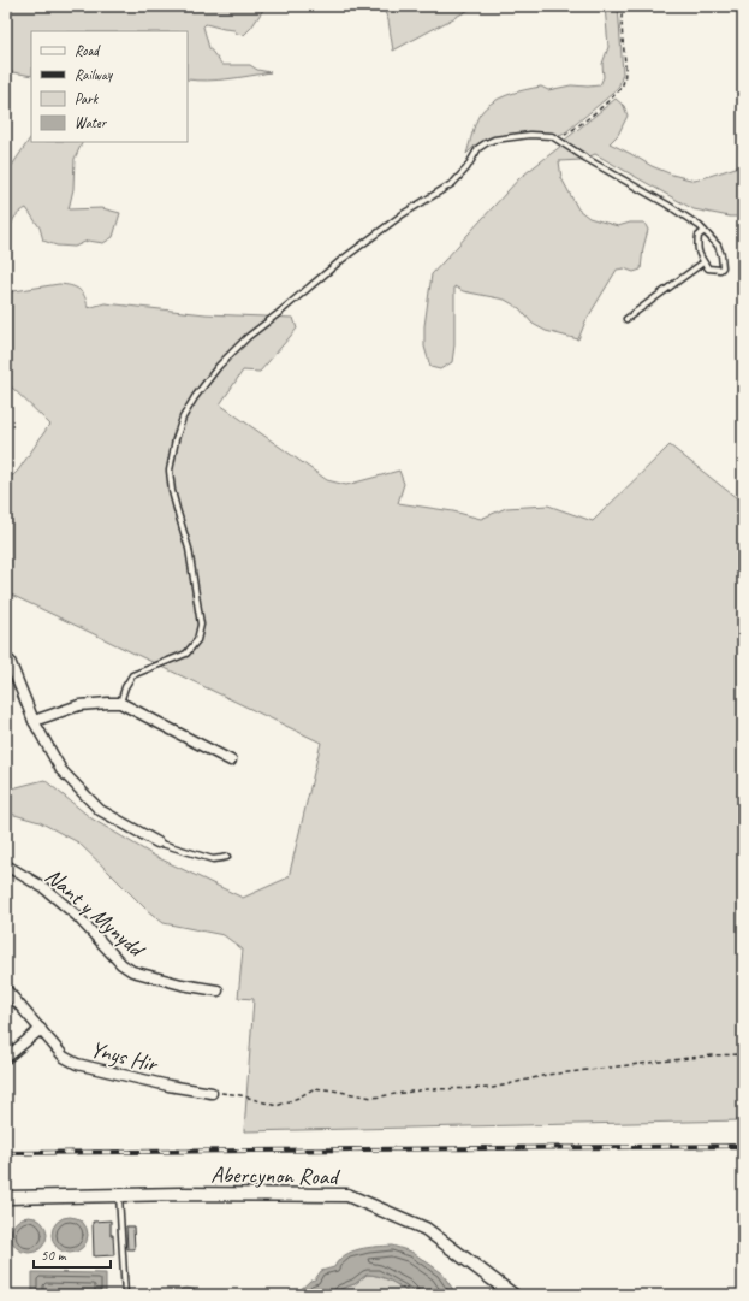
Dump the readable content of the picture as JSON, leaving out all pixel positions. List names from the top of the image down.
{
  "streets": {
    "street": ["Nant y Mynydd", "Ynys Hir", "Abercynon Road"]
  },
  "legend": [
    "Road",
    "Railway",
    "Park",
    "Water"
  ],
  "scale_bar": "50 m"
}
